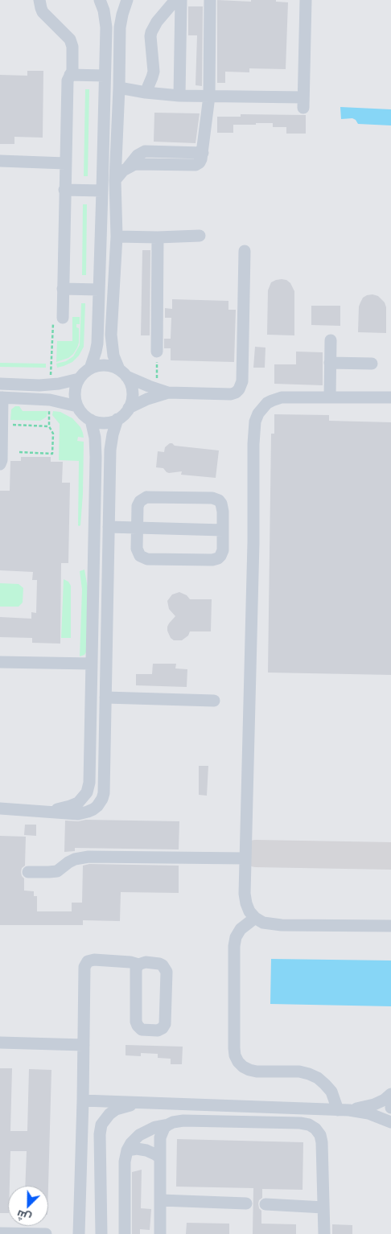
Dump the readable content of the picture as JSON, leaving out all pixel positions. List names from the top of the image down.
{
  "north": "bottom left"
}
